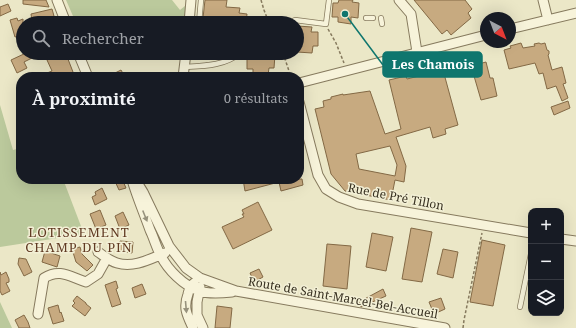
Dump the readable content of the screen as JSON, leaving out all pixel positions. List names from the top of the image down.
{
  "streets": {
    "street": ["Rue de Pré Tillon", "Route de Saint-Marcel-Bel-Accueil"]
  },
  "districts": ["LOTISSEMENT CHAMP DU PIN"],
  "places": ["Les Chamois"],
  "north": "bottom right",
  "page": {
    "search": "Rechercher",
    "heading": ["À proximité", "0 résultats"],
    "map_buttons": ["+", "−"]
  }
}
